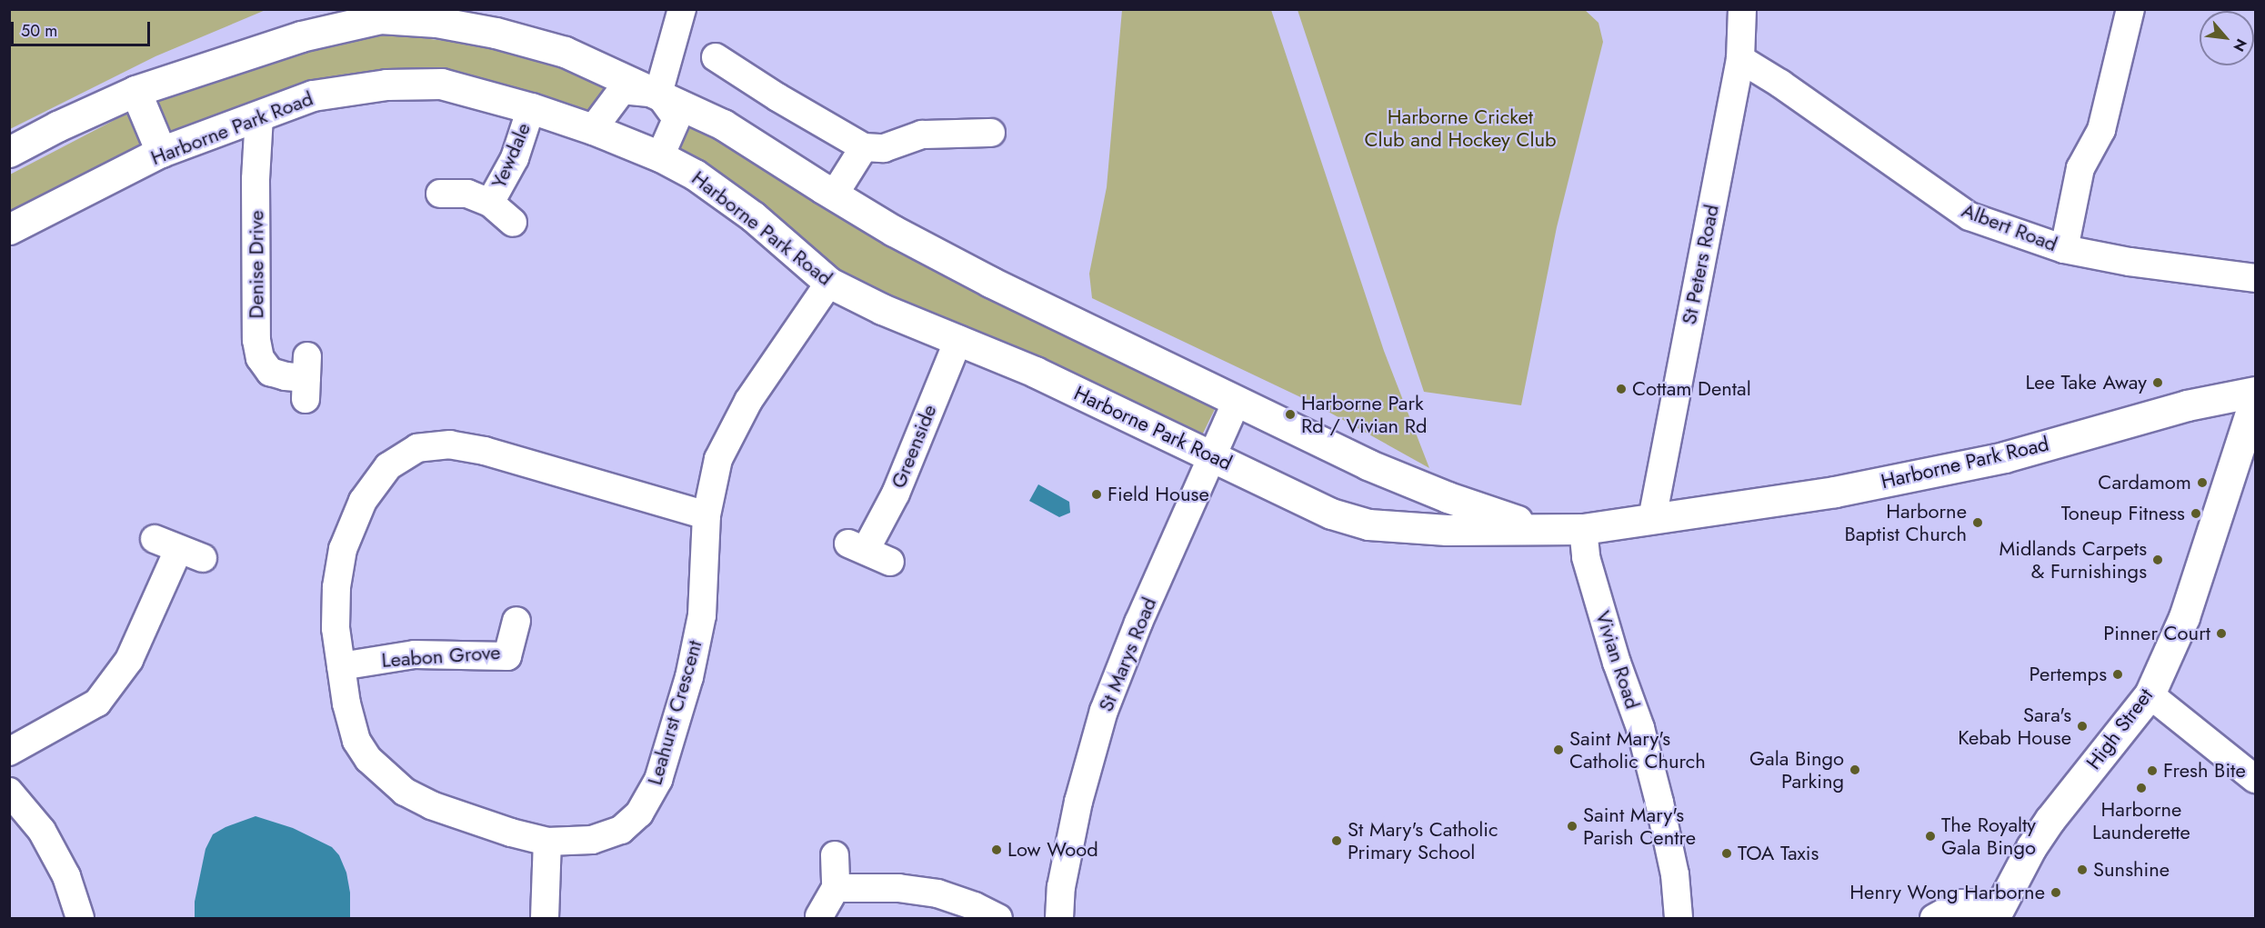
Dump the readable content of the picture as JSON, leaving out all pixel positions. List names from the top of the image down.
{
  "streets": {
    "main road": ["Harborne Park Road", "High Street"],
    "street": [
      "Yewdale",
      "Albert Road",
      "Denise Drive",
      "St Peters Road",
      "Greenside",
      "St Marys Road",
      "Leabon Grove",
      "Vivian Road",
      "Leahurst Crescent"
    ]
  },
  "crossings": [
    ["Harborne Park Road", "Yewdale"],
    ["Harborne Park Road", "Denise Drive"],
    ["Harborne Park Road", "St Peters Road"],
    ["Harborne Park Road", "Greenside"],
    ["Harborne Park Road", "St Marys Road"],
    ["Harborne Park Road", "Vivian Road"],
    ["Harborne Park Road", "Leahurst Crescent"],
    ["Albert Road", "St Peters Road"],
    ["Leabon Grove", "Leahurst Crescent"]
  ],
  "parks": ["Harborne Cricket Club and Hockey Club"],
  "places": [
    "Lee Take Away",
    "Cottam Dental",
    "Harborne Park Rd / Vivian Rd",
    "Cardamom",
    "Field House",
    "Toneup Fitness",
    "Harborne Baptist Church",
    "Midlands Carpets & Furnishings",
    "Pinner Court",
    "Pertemps",
    "Sara's Kebab House",
    "Saint Mary's Catholic Church",
    "Gala Bingo Parking",
    "Fresh Bite",
    "Harborne Launderette",
    "Saint Mary's Parish Centre",
    "The Royalty Gala Bingo",
    "St Mary's Catholic Primary School",
    "Low Wood",
    "TOA Taxis",
    "Sunshine",
    "Henry Wong Harborne"
  ],
  "scale_bar": "50 m",
  "north": "bottom right"
}
